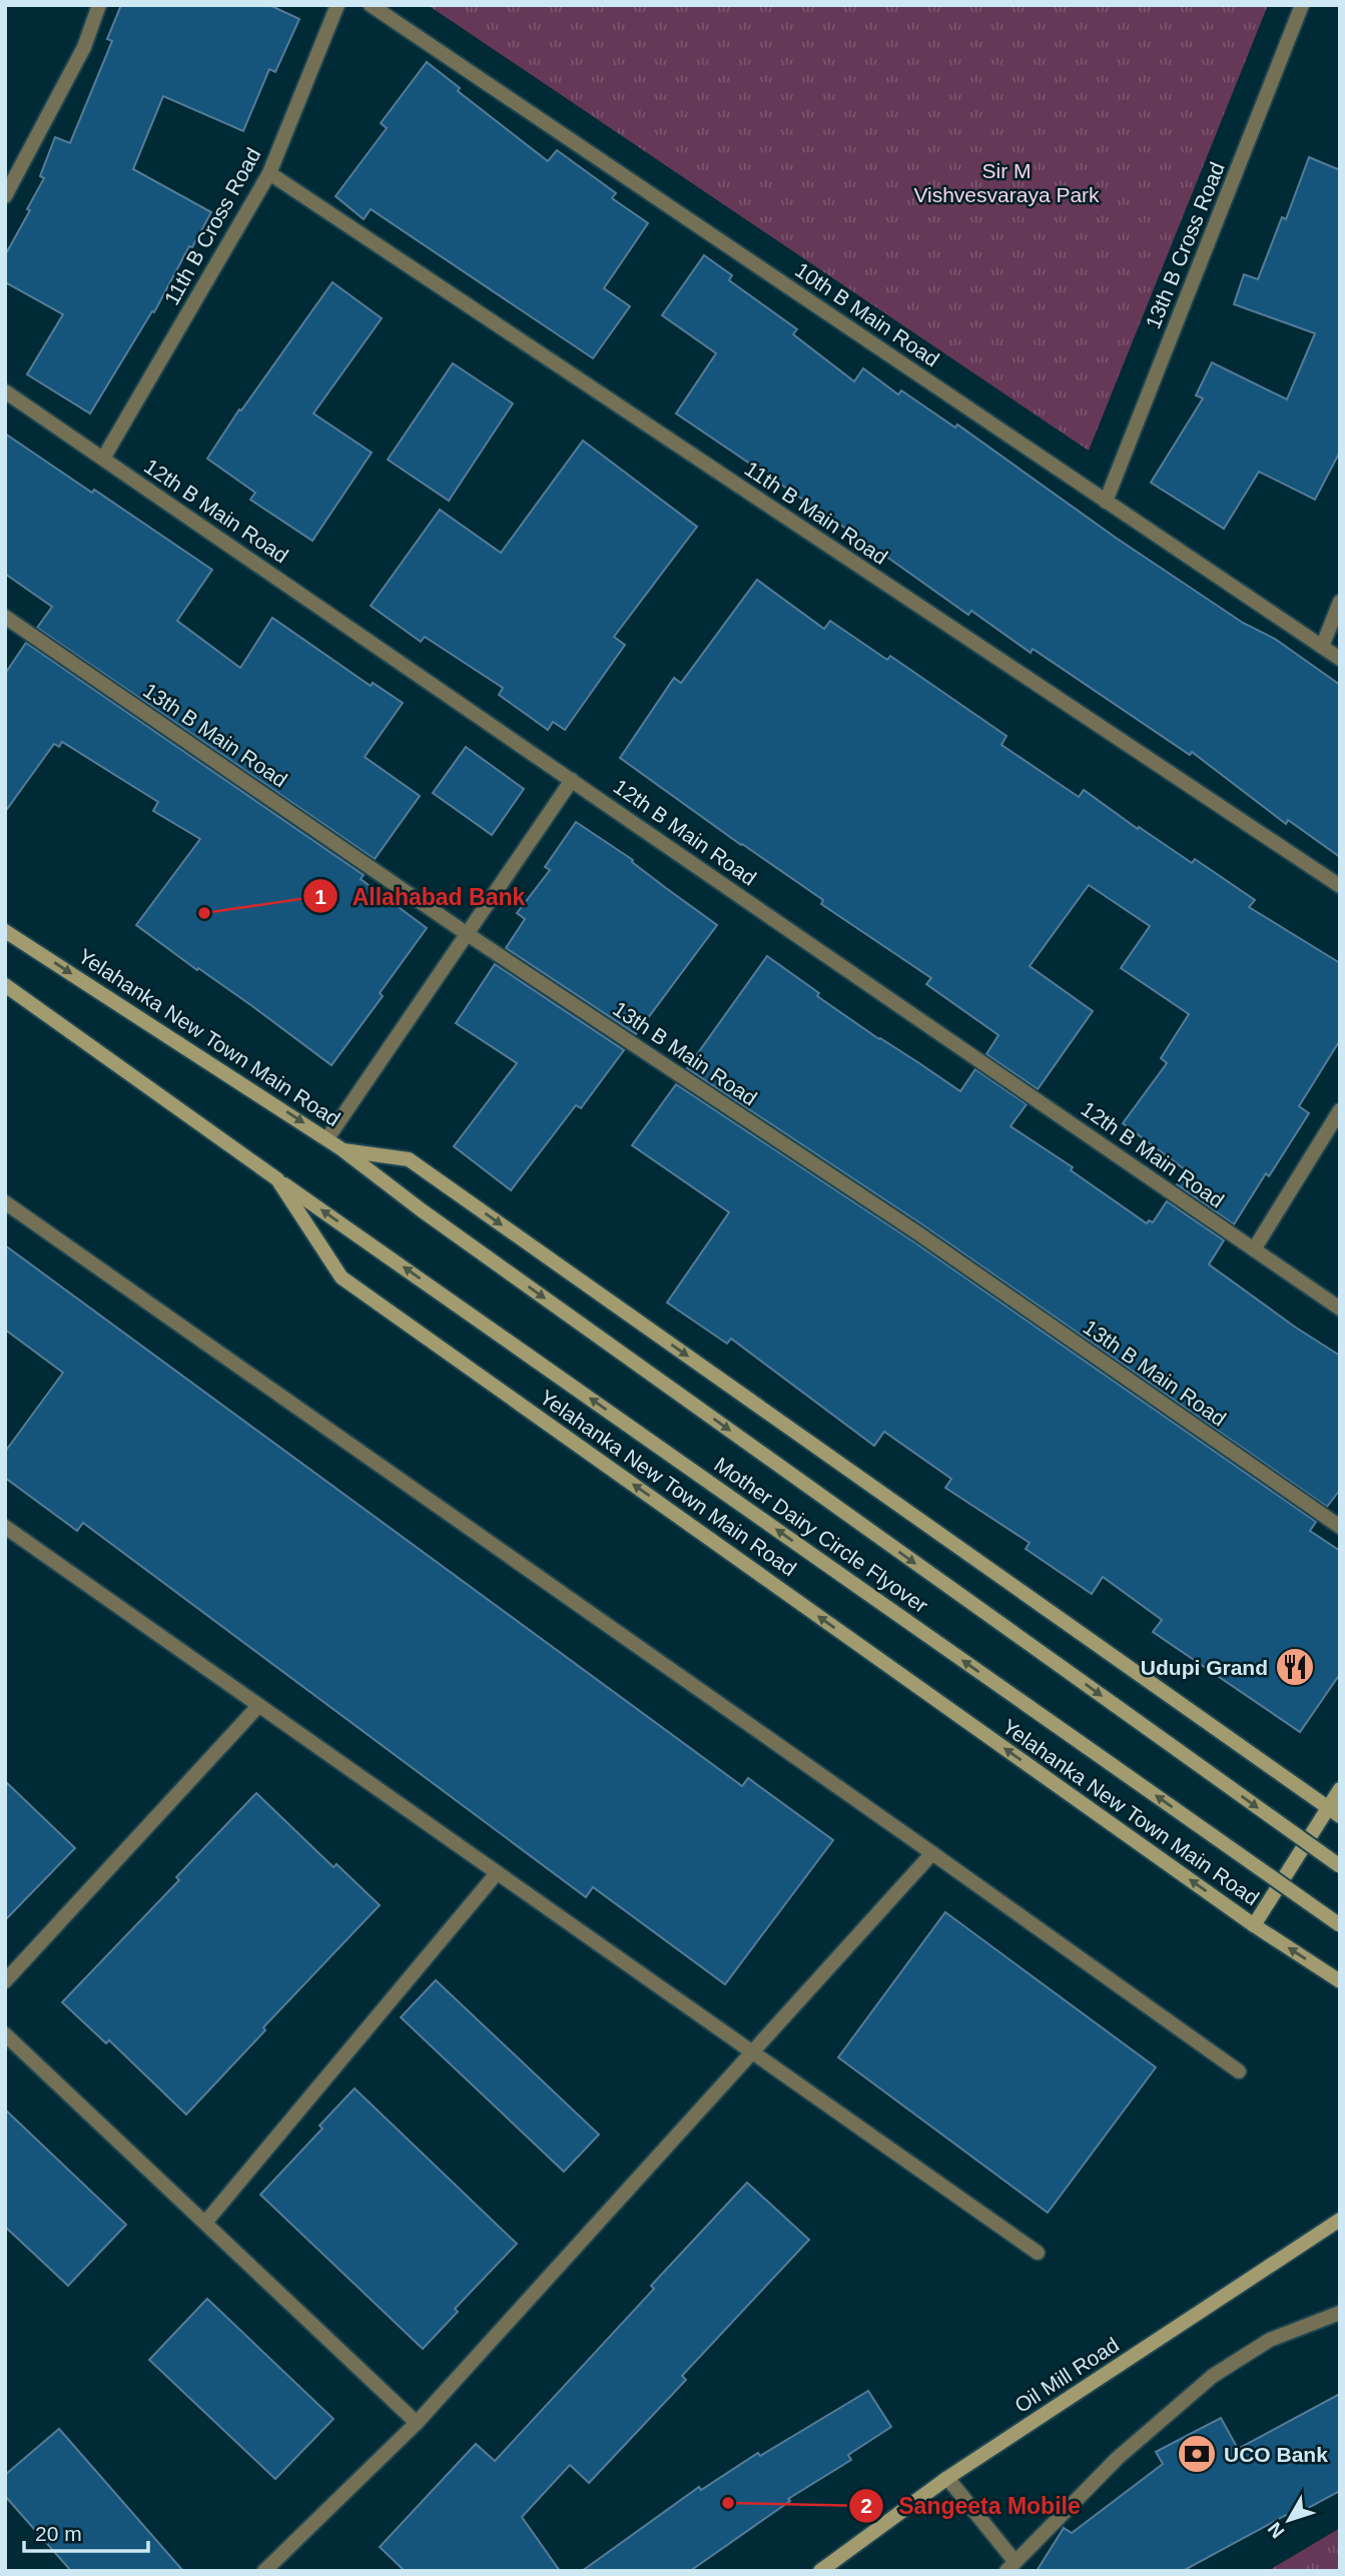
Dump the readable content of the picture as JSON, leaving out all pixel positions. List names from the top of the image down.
{
  "streets": {
    "main road": ["Yelahanka New Town Main Road", "Mother Dairy Circle Flyover", "Oil Mill Road"],
    "street": [
      "11th B Cross Road",
      "13th B Cross Road",
      "10th B Main Road",
      "12th B Main Road",
      "11th B Main Road",
      "13th B Main Road"
    ]
  },
  "crossings": [
    ["11th B Cross Road", "12th B Main Road"],
    ["11th B Cross Road", "11th B Main Road"],
    ["13th B Cross Road", "10th B Main Road"],
    ["Yelahanka New Town Main Road", "Mother Dairy Circle Flyover"]
  ],
  "parks": ["Sir M Vishvesvaraya Park"],
  "places": {
    "other": ["Allahabad Bank", "Sangeeta Mobile"],
    "restaurant": ["Udupi Grand"],
    "bank": ["UCO Bank"]
  },
  "scale_bar": "20 m",
  "north": "bottom left"
}
